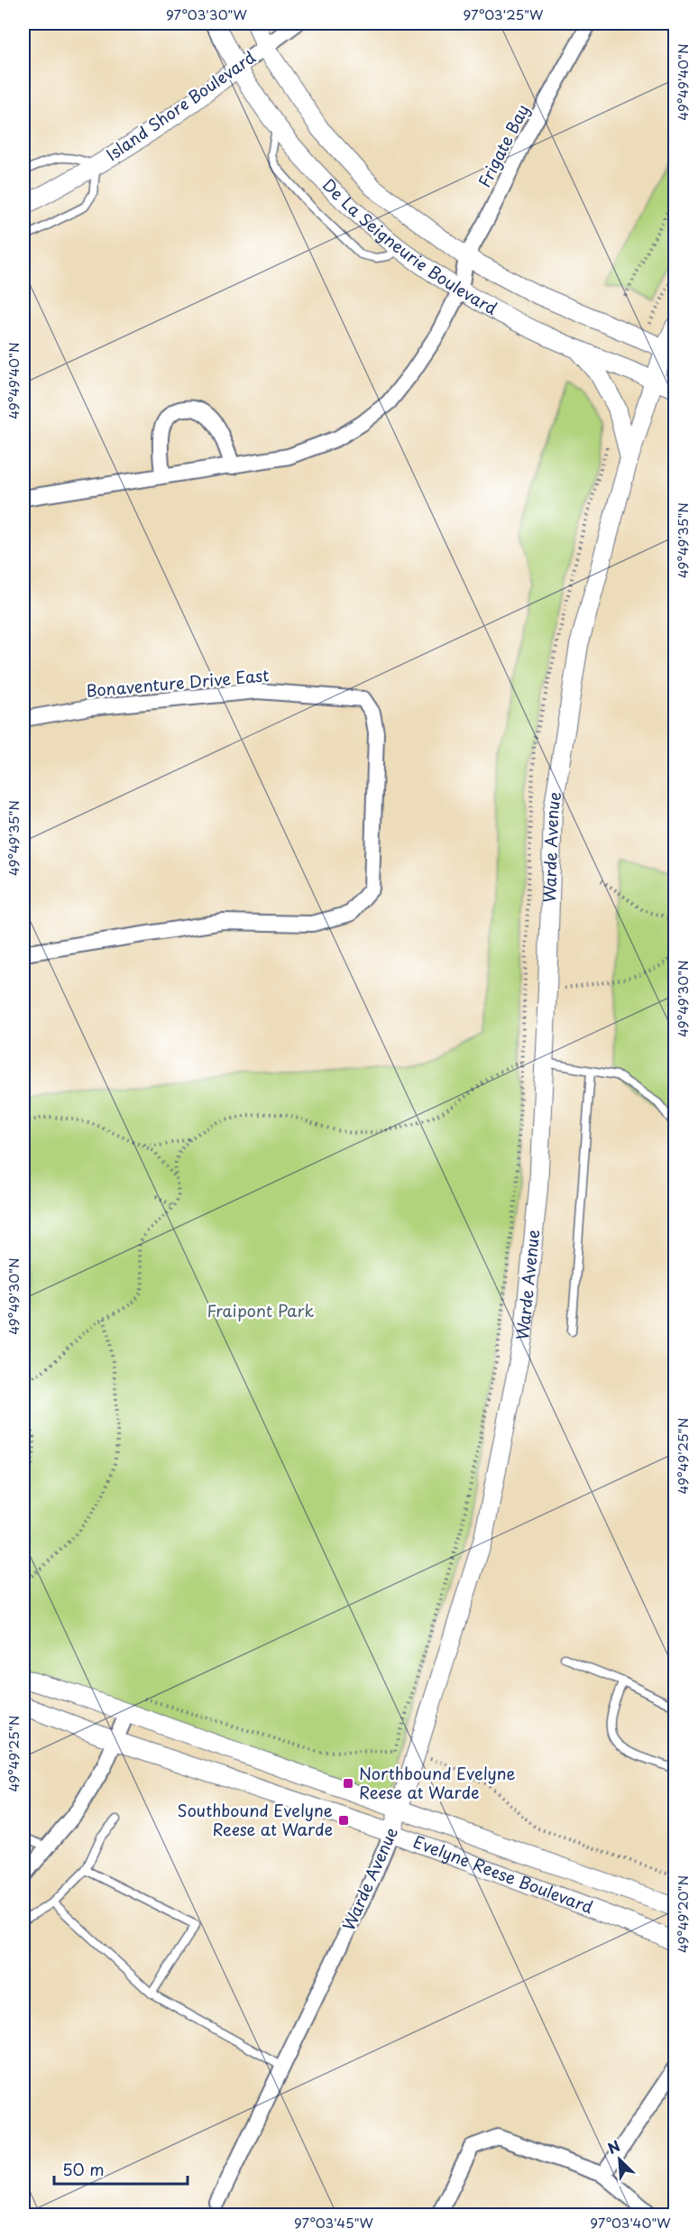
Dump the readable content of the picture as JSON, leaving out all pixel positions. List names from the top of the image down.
{
  "streets": {
    "street": [
      "Island Shore Boulevard",
      "Frigate Bay",
      "De La Seigneurie Boulevard",
      "Bonaventure Drive East",
      "Warde Avenue",
      "Evelyne Reese Boulevard"
    ]
  },
  "crossings": [
    ["Island Shore Boulevard", "De La Seigneurie Boulevard"],
    ["Frigate Bay", "De La Seigneurie Boulevard"],
    ["De La Seigneurie Boulevard", "Warde Avenue"],
    ["Warde Avenue", "Evelyne Reese Boulevard"]
  ],
  "parks": ["Fraipont Park"],
  "places": {
    "transit": ["Northbound Evelyne Reese at Warde", "Southbound Evelyne Reese at Warde"]
  },
  "scale_bar": "50 m",
  "north": "top left",
  "coordinates": [
    "97°03'30\"W",
    "97°03'25\"W",
    "49°49'40\"N",
    "49°49'35\"N",
    "49°49'30\"N",
    "49°49'25\"N",
    "49°49'20\"N",
    "97°03'45\"W",
    "97°03'40\"W"
  ]
}
